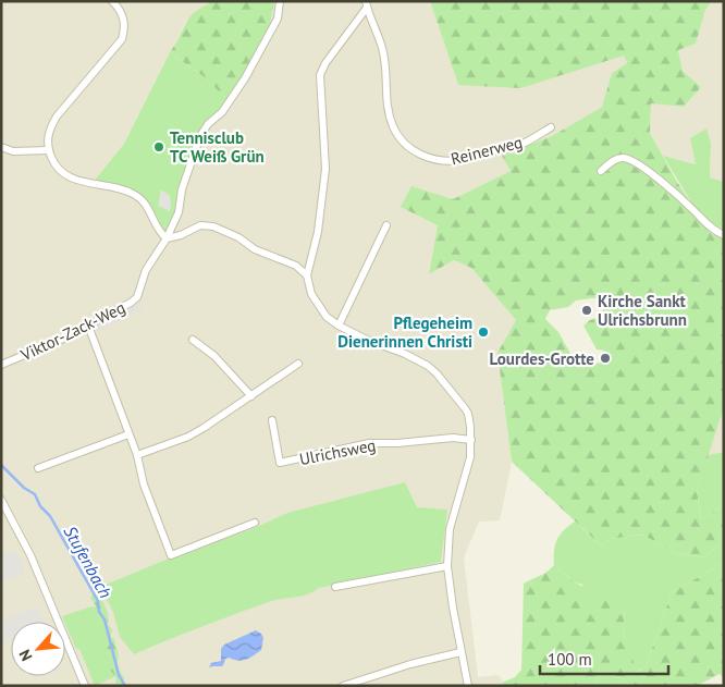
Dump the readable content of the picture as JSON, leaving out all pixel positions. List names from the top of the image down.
{
  "streets": {
    "street": ["Reinerweg", "Viktor-Zack-Weg", "Ulrichsweg"]
  },
  "water": ["Stufenbach"],
  "places": [
    "Tennisclub TC Weiß Grün",
    "Kirche Sankt Ulrichsbrunn",
    "Pflegeheim Dienerinnen Christi",
    "Lourdes-Grotte"
  ],
  "scale_bar": "100 m",
  "north": "bottom left"
}
